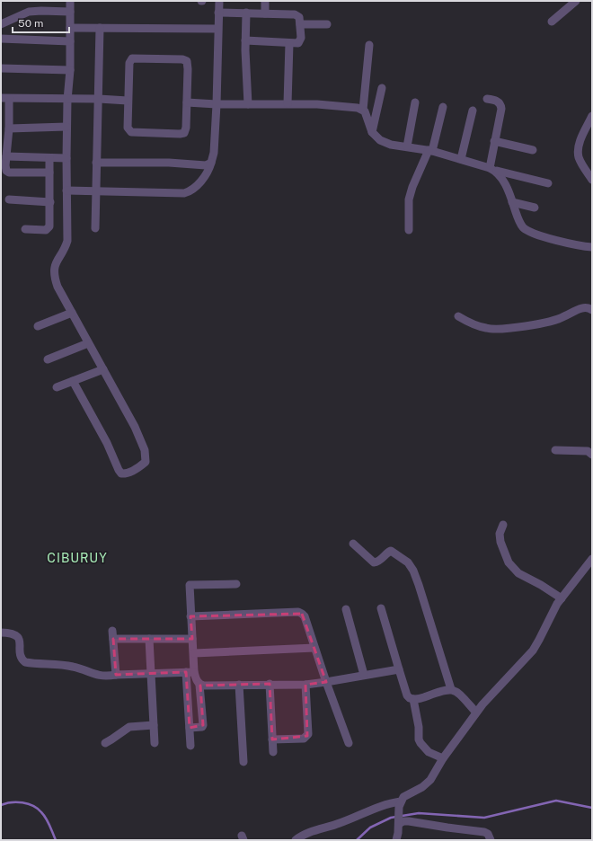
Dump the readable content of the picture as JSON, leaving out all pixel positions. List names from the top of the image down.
{
  "districts": ["CIBURUY"],
  "scale_bar": "50 m"
}
